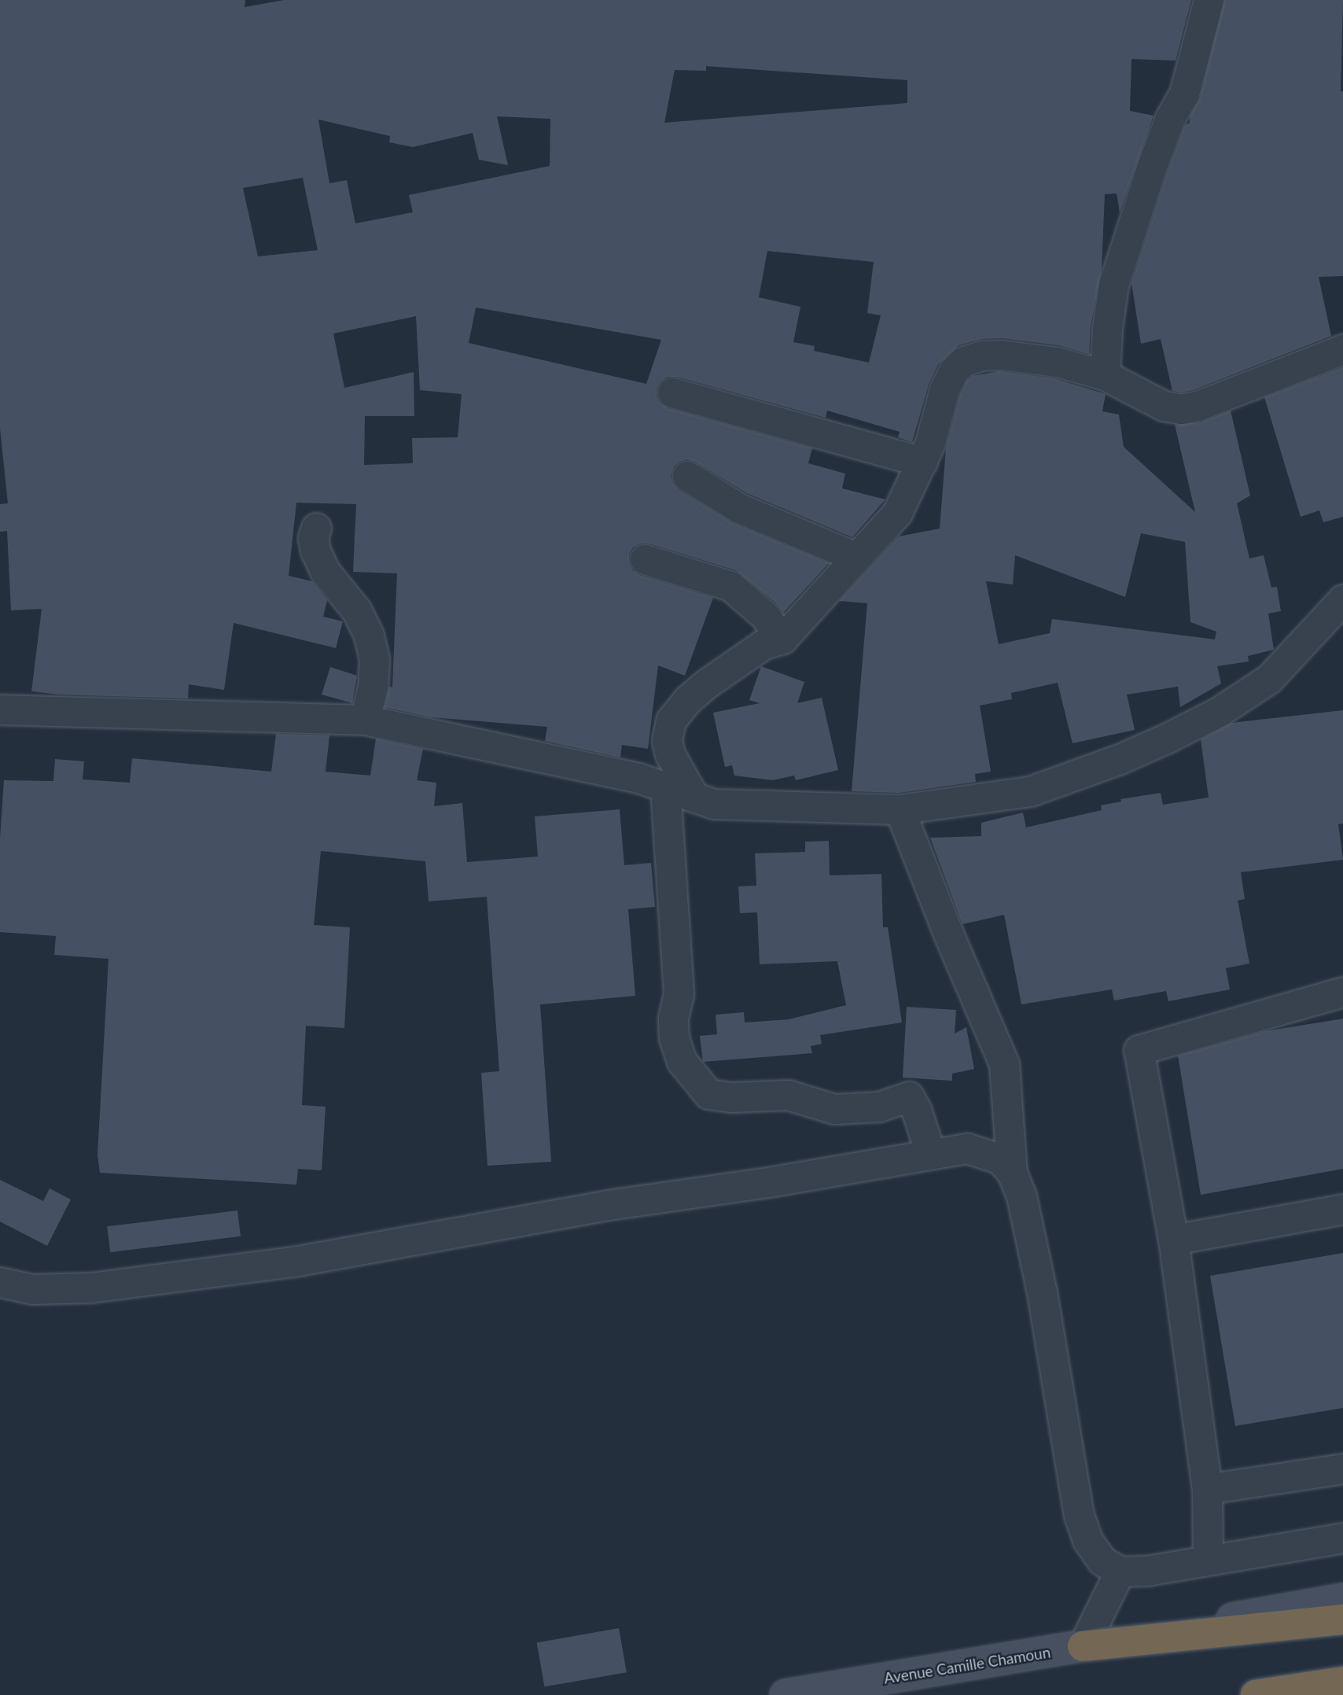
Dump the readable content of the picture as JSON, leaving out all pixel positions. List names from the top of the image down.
{
  "streets": {
    "main road": ["Avenue Camille Chamoun"]
  }
}
